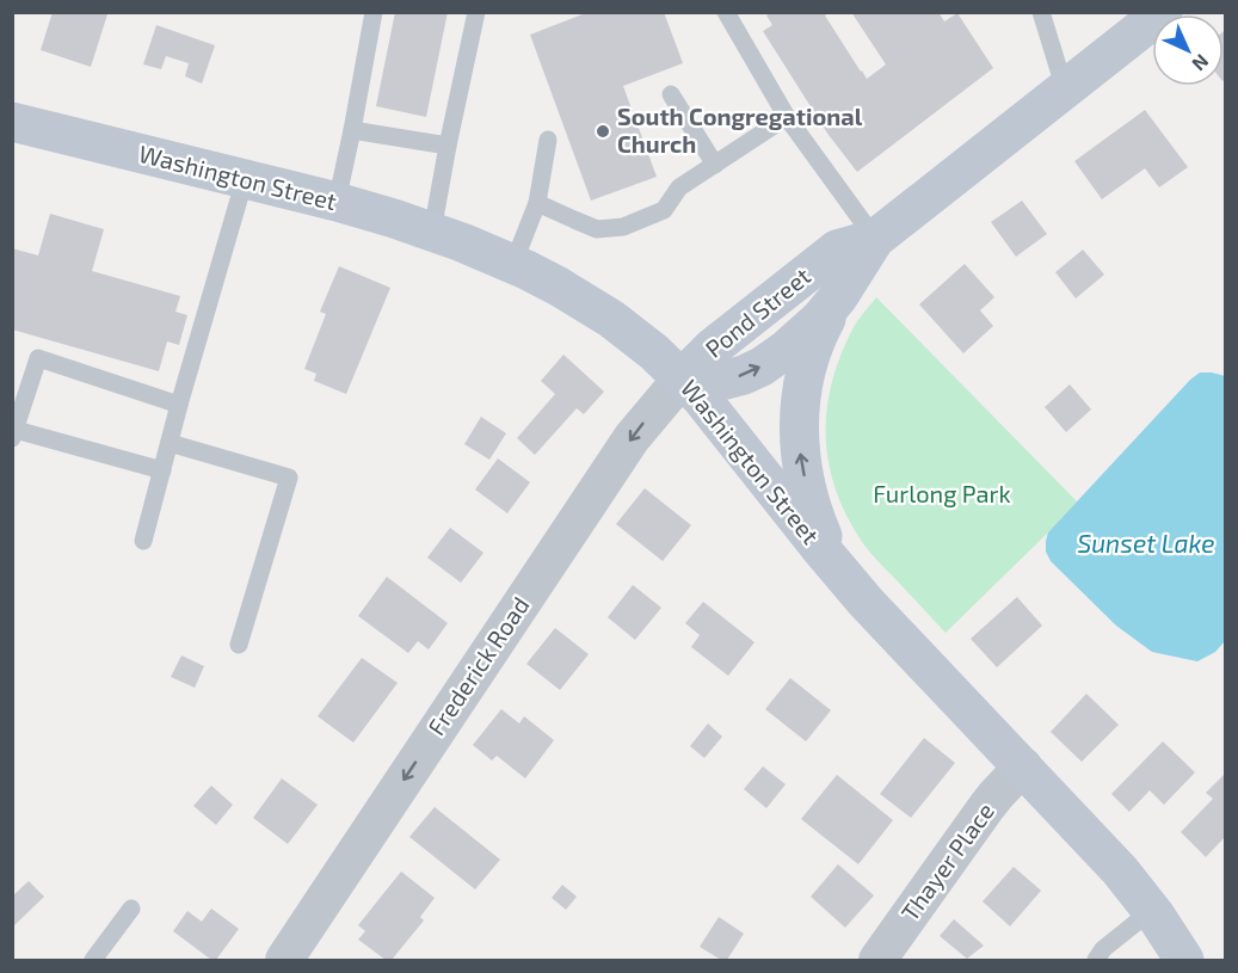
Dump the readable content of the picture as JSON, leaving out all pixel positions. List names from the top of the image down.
{
  "streets": {
    "main road": ["Washington Street", "Pond Street"],
    "street": ["Frederick Road", "Thayer Place"]
  },
  "crossings": [
    ["Washington Street", "Pond Street"],
    ["Washington Street", "Frederick Road"],
    ["Washington Street", "Thayer Place"],
    ["Pond Street", "Frederick Road"]
  ],
  "one_way": ["Frederick Road"],
  "water": ["Sunset Lake"],
  "parks": ["Furlong Park"],
  "places": ["South Congregational Church"],
  "north": "bottom right"
}
